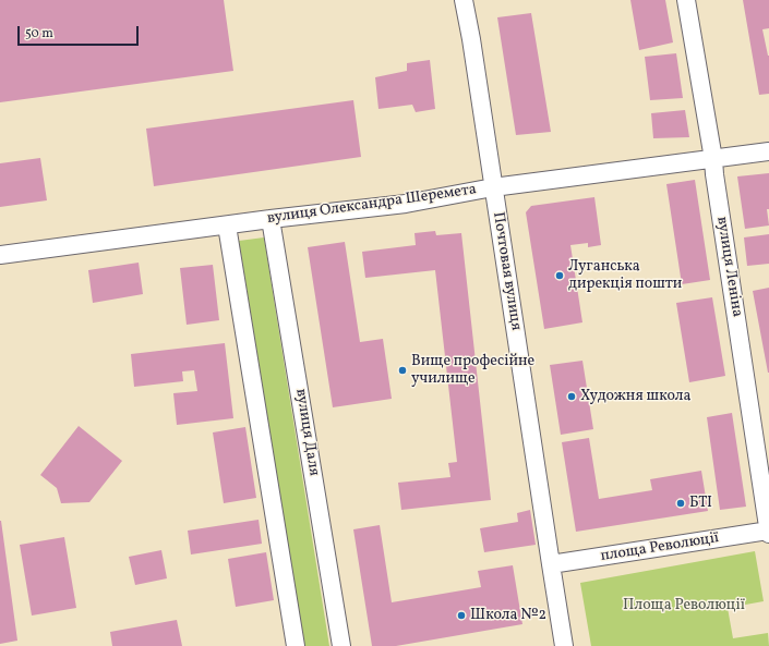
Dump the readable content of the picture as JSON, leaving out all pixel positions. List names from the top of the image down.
{
  "streets": {
    "street": [
      "вулиця Олександра Шеремета",
      "вулиця Леніна",
      "Почтовая вулиця",
      "вулиця Даля",
      "площа Революції"
    ]
  },
  "crossings": [
    ["вулиця Олександра Шеремета", "вулиця Леніна"],
    ["вулиця Олександра Шеремета", "Почтовая вулиця"],
    ["вулиця Олександра Шеремета", "вулиця Даля"],
    ["вулиця Леніна", "площа Революції"],
    ["Почтовая вулиця", "площа Революції"]
  ],
  "parks": ["Площа Революції"],
  "places": [
    "Луганська дирекція пошти",
    "Вище професійне училище",
    "Художня школа",
    "БТІ",
    "Школа №2"
  ],
  "scale_bar": "50 m"
}
